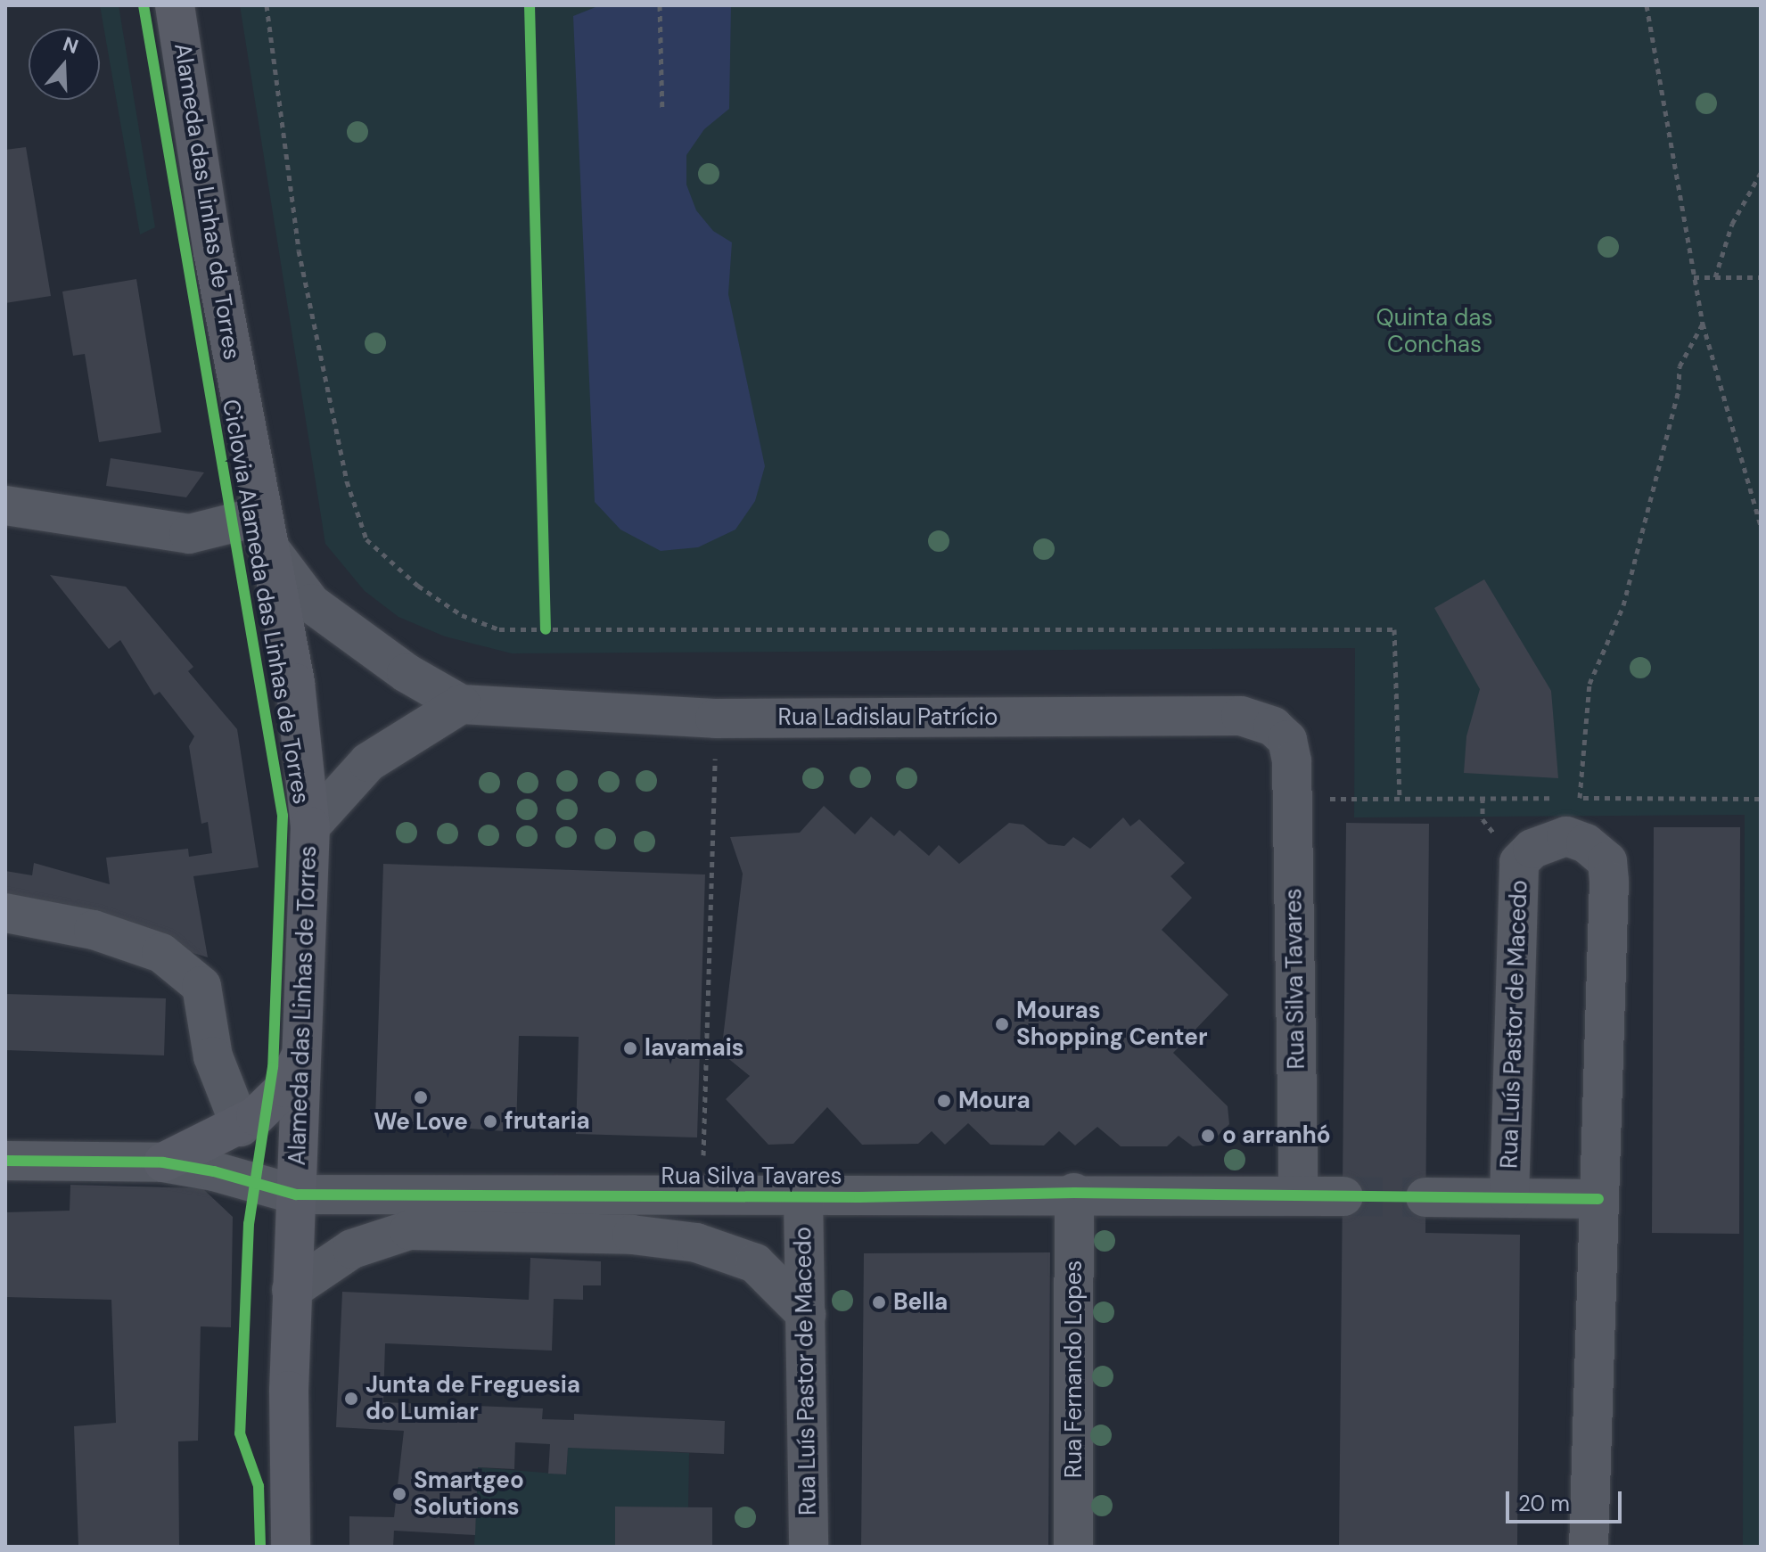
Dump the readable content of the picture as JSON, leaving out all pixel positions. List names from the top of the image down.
{
  "streets": {
    "main road": ["Alameda das Linhas de Torres"],
    "street": [
      "Rua Ladislau Patrício",
      "Rua Silva Tavares",
      "Rua Luís Pastor de Macedo",
      "Rua Fernando Lopes"
    ],
    "cycle path": ["Ciclovia Alameda das Linhas de Torres"]
  },
  "crossings": [
    ["Alameda das Linhas de Torres", "Rua Ladislau Patrício"],
    ["Alameda das Linhas de Torres", "Rua Silva Tavares"],
    ["Rua Ladislau Patrício", "Rua Silva Tavares"],
    ["Rua Silva Tavares", "Rua Luís Pastor de Macedo"],
    ["Rua Silva Tavares", "Rua Fernando Lopes"]
  ],
  "parks": ["Quinta das Conchas"],
  "places": [
    "Mouras Shopping Center",
    "lavamais",
    "We Love",
    "Moura",
    "frutaria",
    "o arranhó",
    "Bella",
    "Junta de Freguesia do Lumiar",
    "Smartgeo Solutions"
  ],
  "scale_bar": "20 m",
  "north": "top"
}
